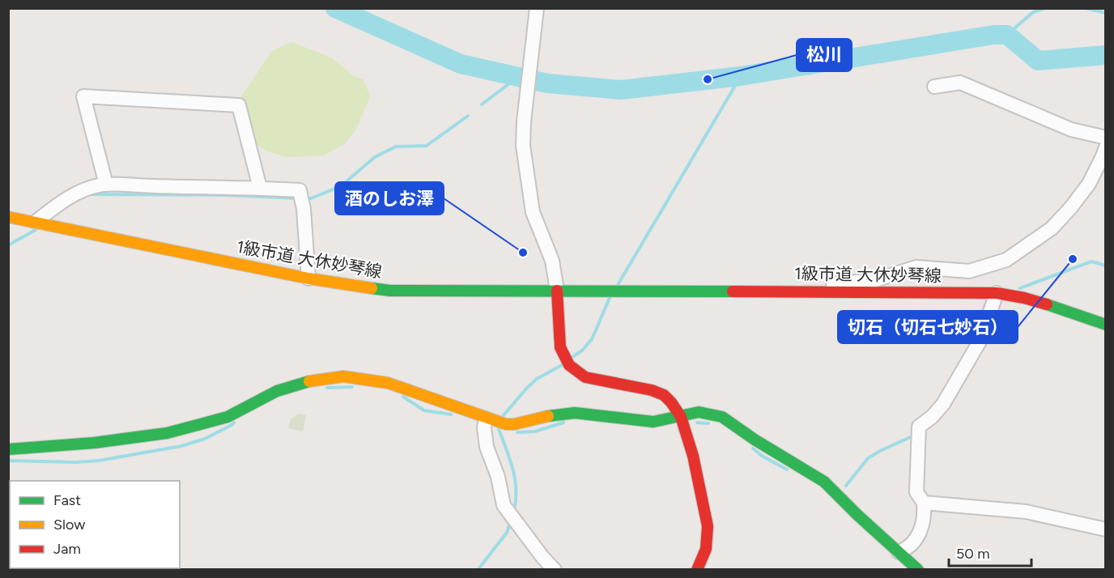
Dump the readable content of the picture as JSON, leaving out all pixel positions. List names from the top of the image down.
{
  "streets": {
    "street": ["1級市道 大休妙琴線"]
  },
  "places": ["松川", "酒のしお澤", "切石（切石七妙石）"],
  "legend": ["Fast", "Slow", "Jam"],
  "scale_bar": "50 m"
}
